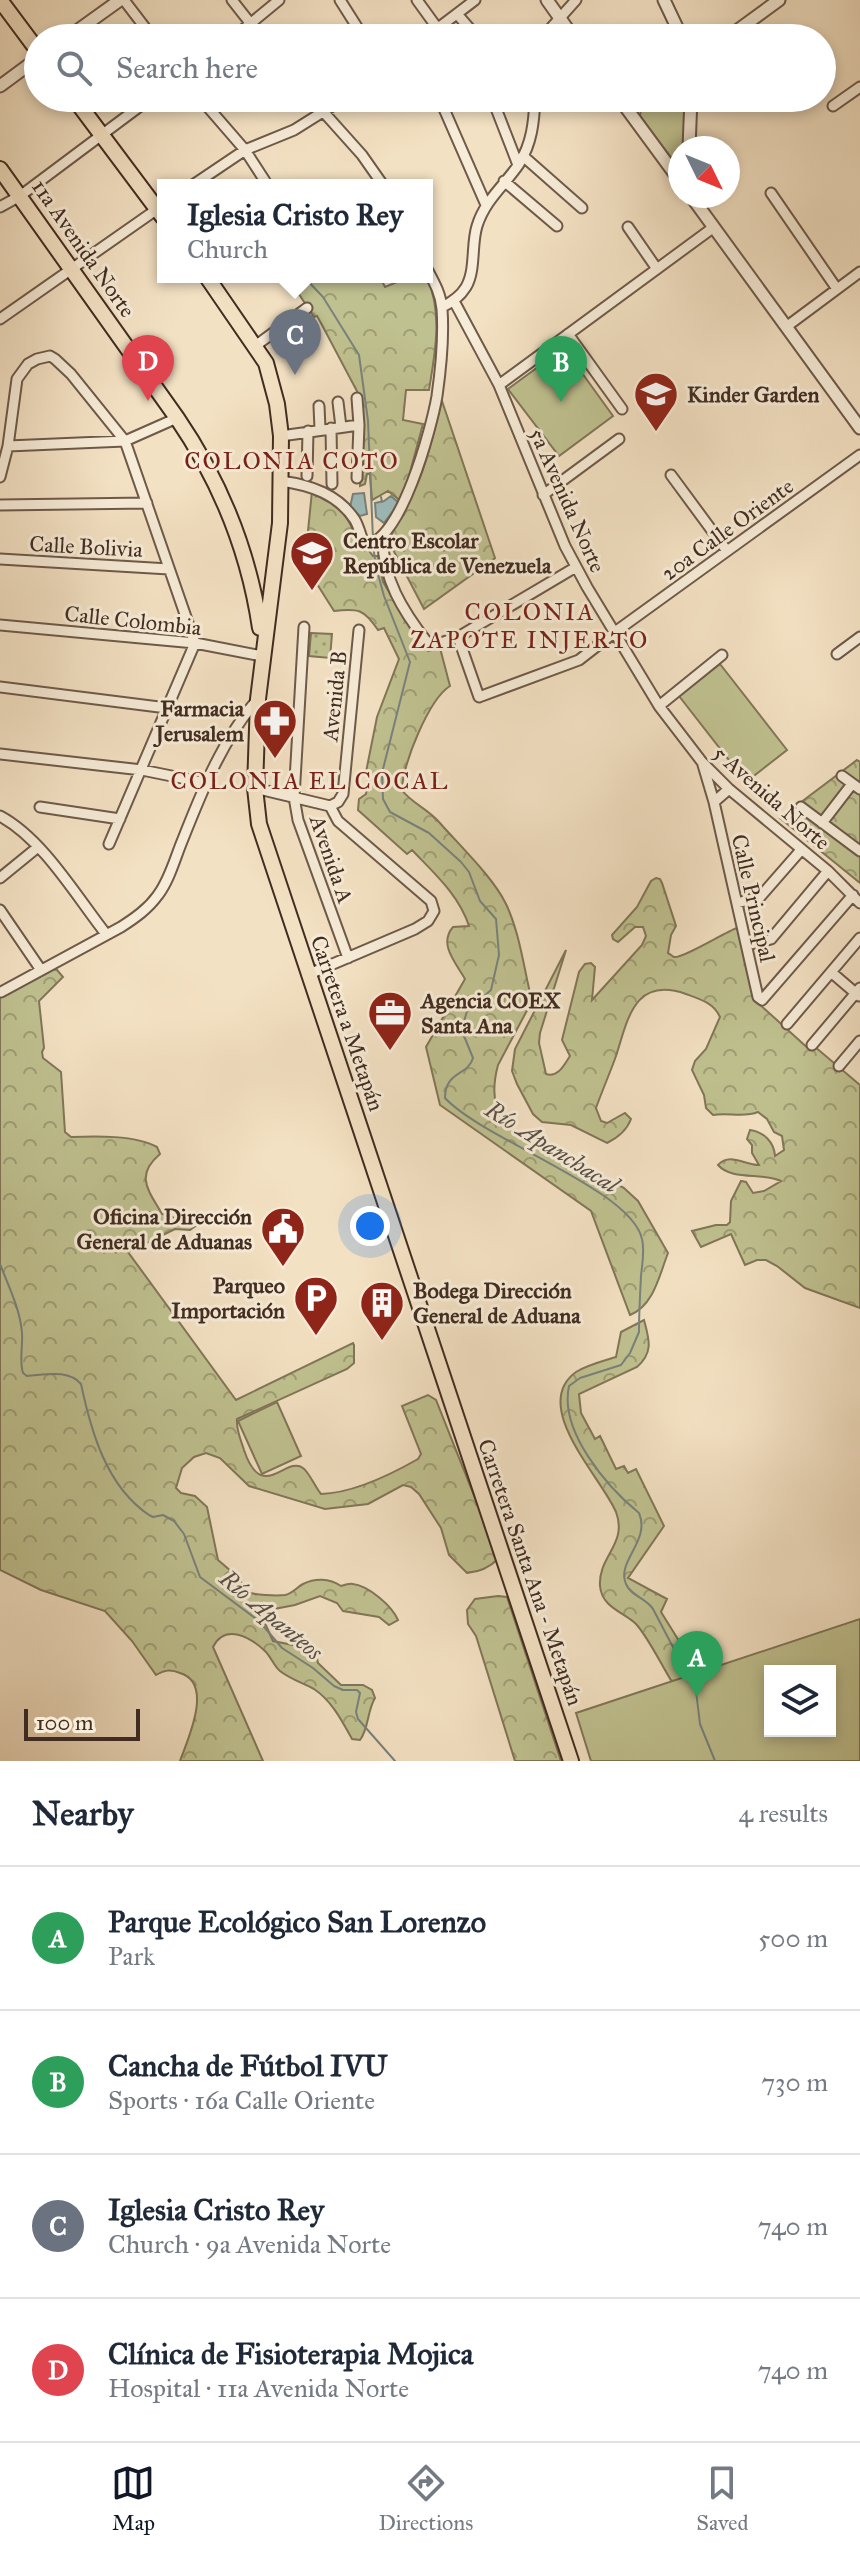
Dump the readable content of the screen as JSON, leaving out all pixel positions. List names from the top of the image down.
{
  "streets": {
    "main road": ["11a Avenida Norte", "Carretera a Metapán", "Carretera Santa Ana - Metapán"],
    "street": [
      "5a Avenida Norte",
      "20a Calle Oriente",
      "Calle Bolivia",
      "Calle Colombia",
      "Avenida B",
      "5 Avenida Norte",
      "Avenida A",
      "Calle Principal"
    ]
  },
  "crossings": [
    ["11a Avenida Norte", "Calle Colombia"],
    ["11a Avenida Norte", "Carretera a Metapán"],
    ["5a Avenida Norte", "20a Calle Oriente"],
    ["5a Avenida Norte", "5 Avenida Norte"],
    ["20a Calle Oriente", "5 Avenida Norte"],
    ["Calle Colombia", "Carretera a Metapán"],
    ["5 Avenida Norte", "Calle Principal"],
    ["Carretera a Metapán", "Carretera Santa Ana - Metapán"]
  ],
  "districts": ["COLONIA COTO", "COLONIA ZAPOTE INJERTO", "COLONIA EL COCAL"],
  "water": ["Río Apanchacal", "Río Apanteos"],
  "places": {
    "school or university": ["Kinder Garden", "Centro Escolar República de Venezuela"],
    "pharmacy": ["Farmacia Jerusalem"],
    "office": ["Agencia COEX Santa Ana"],
    "public building": ["Oficina Dirección General de Aduanas"],
    "parking": ["Parqueo Importación"],
    "building": ["Bodega Dirección General de Aduana"]
  },
  "scale_bar": "100 m",
  "north": "bottom right",
  "page": {
    "search": "Search here",
    "popup": ["Iglesia Cristo Rey", "Church"],
    "pins": [
      "C",
      "D",
      "B",
      "A"
    ],
    "scale": "100 m",
    "heading": ["Nearby", "4 results"],
    "list": [
      {
        "mark": "A",
        "name": "Parque Ecológico San Lorenzo",
        "note": "Park",
        "value": "500 m"
      },
      {
        "mark": "B",
        "name": "Cancha de Fútbol IVU",
        "note": "Sports · 16a Calle Oriente",
        "value": "730 m"
      },
      {
        "mark": "C",
        "name": "Iglesia Cristo Rey",
        "note": "Church · 9a Avenida Norte",
        "value": "740 m"
      },
      {
        "mark": "D",
        "name": "Clínica de Fisioterapia Mojica",
        "note": "Hospital · 11a Avenida Norte",
        "value": "740 m"
      }
    ],
    "nav": ["Map", "Directions", "Saved"]
  }
}
